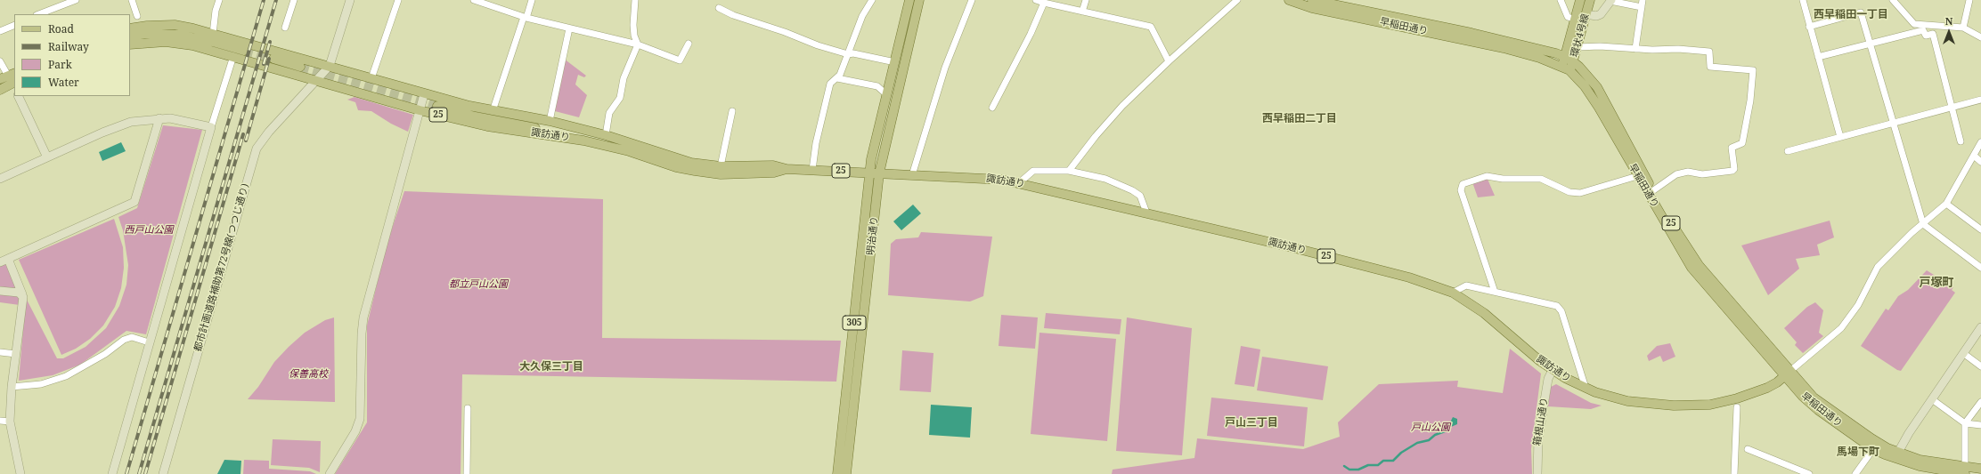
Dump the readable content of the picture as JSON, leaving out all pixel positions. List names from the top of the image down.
{
  "streets": {
    "main road": [
      "早稲田通り",
      "環状4号線",
      "25",
      "諏訪通り",
      "明治通り",
      "305"
    ],
    "street": ["都市計画道路補助第72号線(つつじ通り)", "箱根山通り"]
  },
  "crossings": [
    ["早稲田通り", "環状4号線"],
    ["早稲田通り", "諏訪通り"],
    ["25", "諏訪通り"],
    ["25", "都市計画道路補助第72号線(つつじ通り)"],
    ["諏訪通り", "明治通り"],
    ["諏訪通り", "都市計画道路補助第72号線(つつじ通り)"],
    ["諏訪通り", "箱根山通り"]
  ],
  "districts": [
    "西早稲田一丁目",
    "西早稲田二丁目",
    "戸塚町",
    "大久保三丁目",
    "戸山三丁目",
    "馬場下町"
  ],
  "parks": [
    "西戸山公園",
    "都立戸山公園",
    "保善高校",
    "戸山公園"
  ],
  "legend": [
    "Road",
    "Railway",
    "Park",
    "Water"
  ],
  "north": "top"
}
